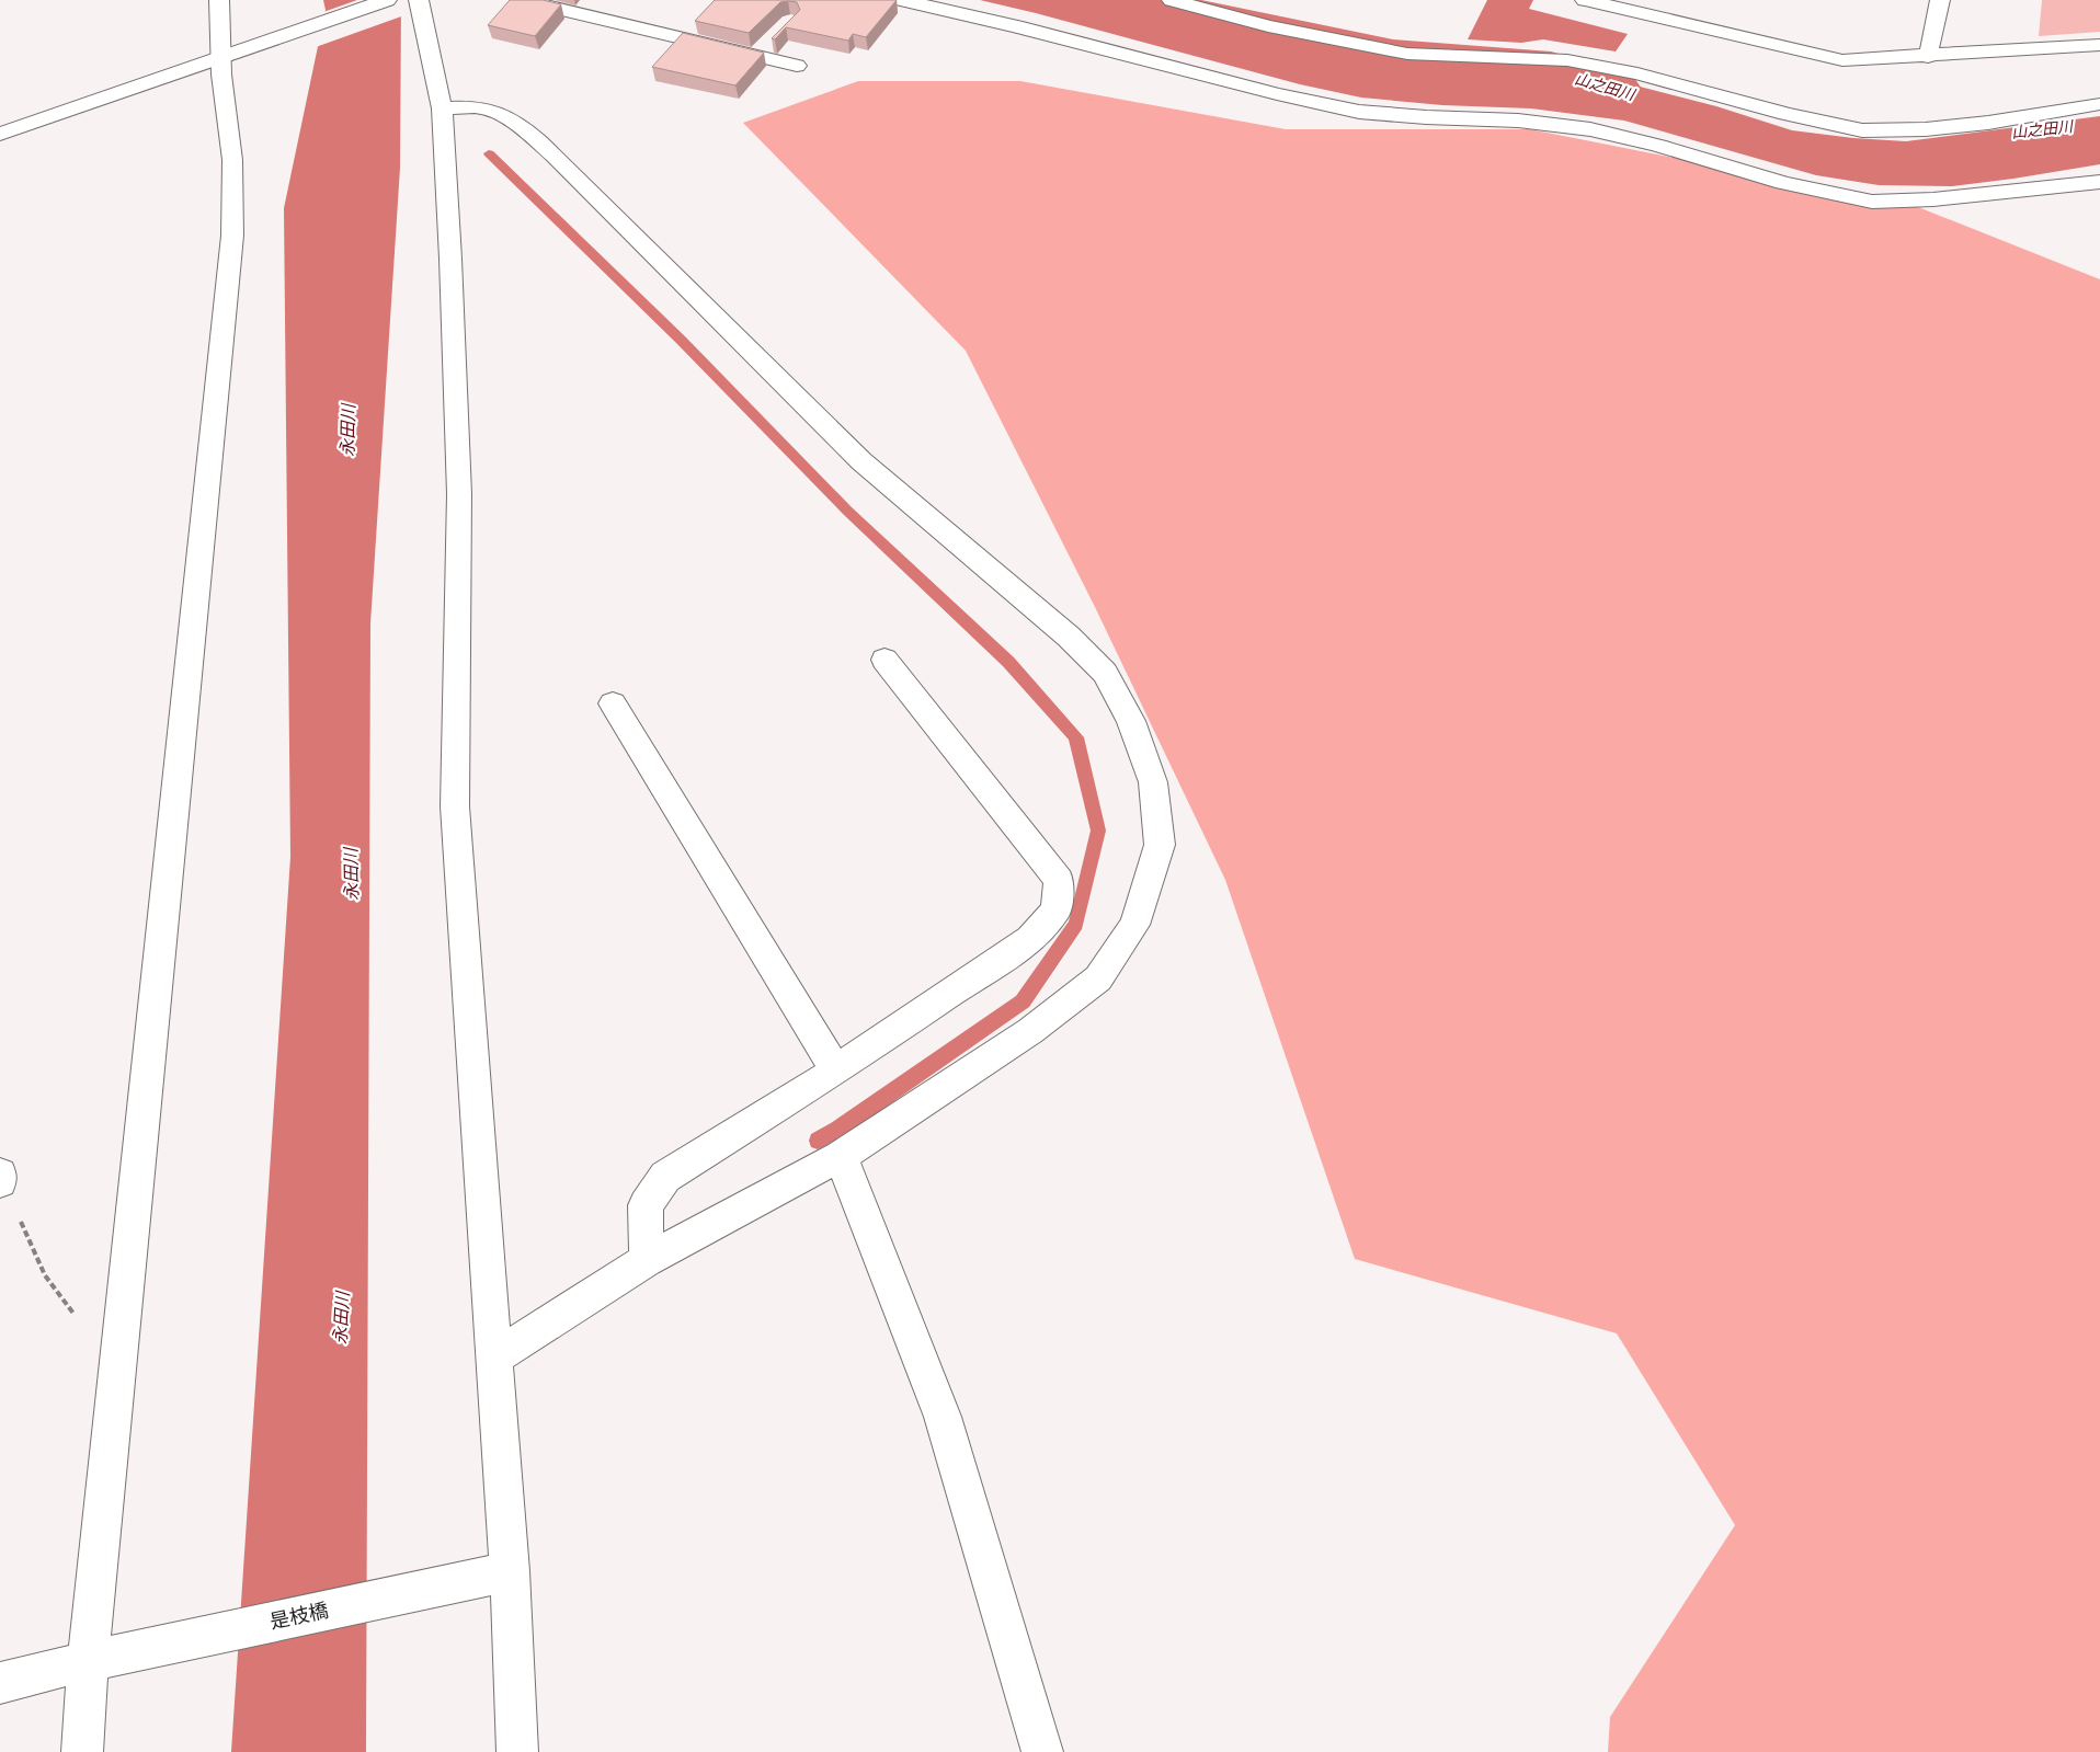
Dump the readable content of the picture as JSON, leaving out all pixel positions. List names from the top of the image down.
{
  "streets": {
    "street": ["是枝橋"]
  },
  "water": ["山之田川", "永田川"]
}
